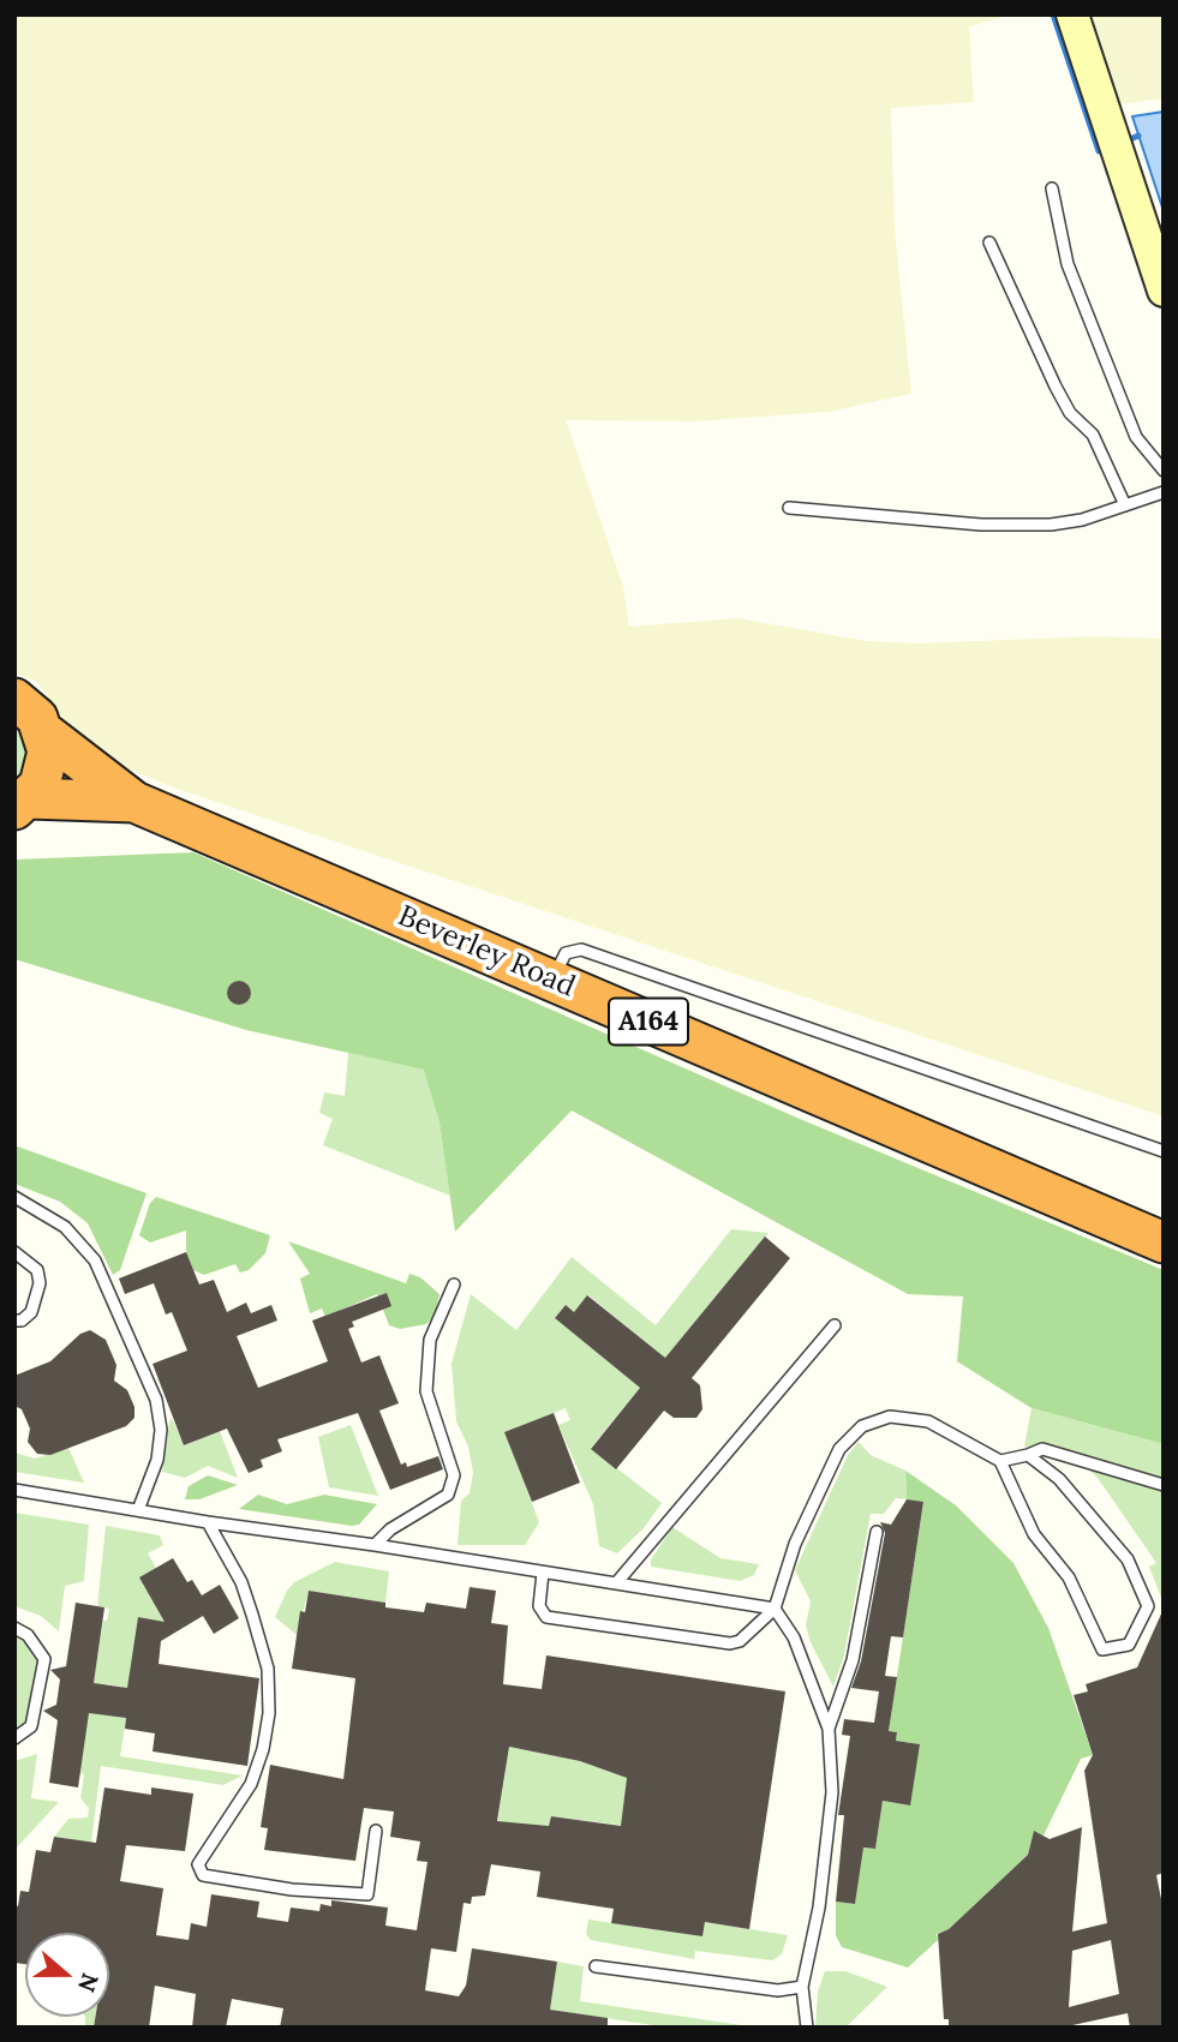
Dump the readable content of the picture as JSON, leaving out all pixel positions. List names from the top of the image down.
{
  "streets": {
    "highway": ["Beverley Road", "A164"]
  },
  "crossings": [
    ["Beverley Road", "A164"]
  ],
  "north": "right"
}
